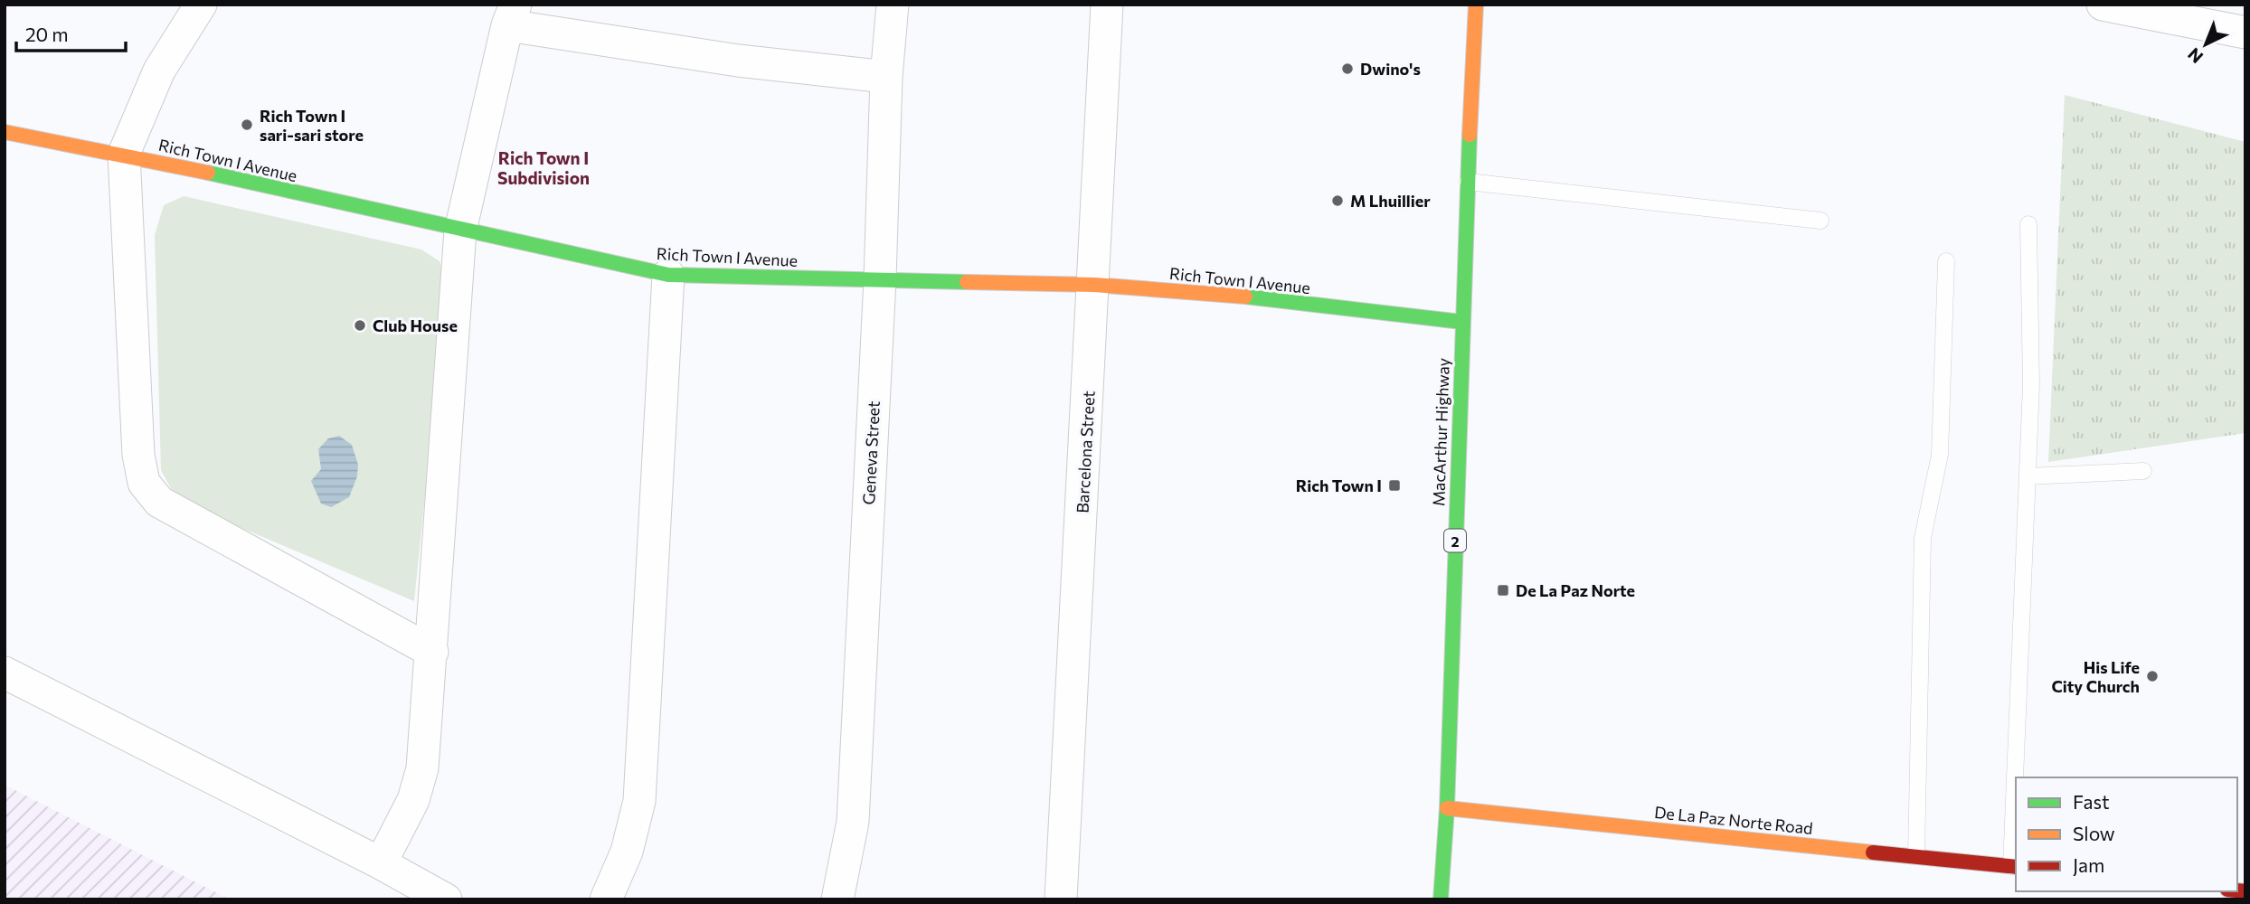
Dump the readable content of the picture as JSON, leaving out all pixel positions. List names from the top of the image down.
{
  "streets": {
    "main road": [
      "Rich Town I Avenue",
      "MacArthur Highway",
      "2",
      "De La Paz Norte Road"
    ],
    "street": ["Barcelona Street", "Geneva Street"]
  },
  "crossings": [
    ["Rich Town I Avenue", "MacArthur Highway"],
    ["Rich Town I Avenue", "Barcelona Street"],
    ["Rich Town I Avenue", "Geneva Street"],
    ["MacArthur Highway", "De La Paz Norte Road"]
  ],
  "districts": ["Rich Town I Subdivision"],
  "places": {
    "other": [
      "Dwino's",
      "Rich Town I sari-sari store",
      "M Lhuillier",
      "Club House",
      "His Life City Church"
    ],
    "transit": ["Rich Town I", "De La Paz Norte"]
  },
  "legend": ["Fast", "Slow", "Jam"],
  "scale_bar": "20 m",
  "north": "bottom left"
}
